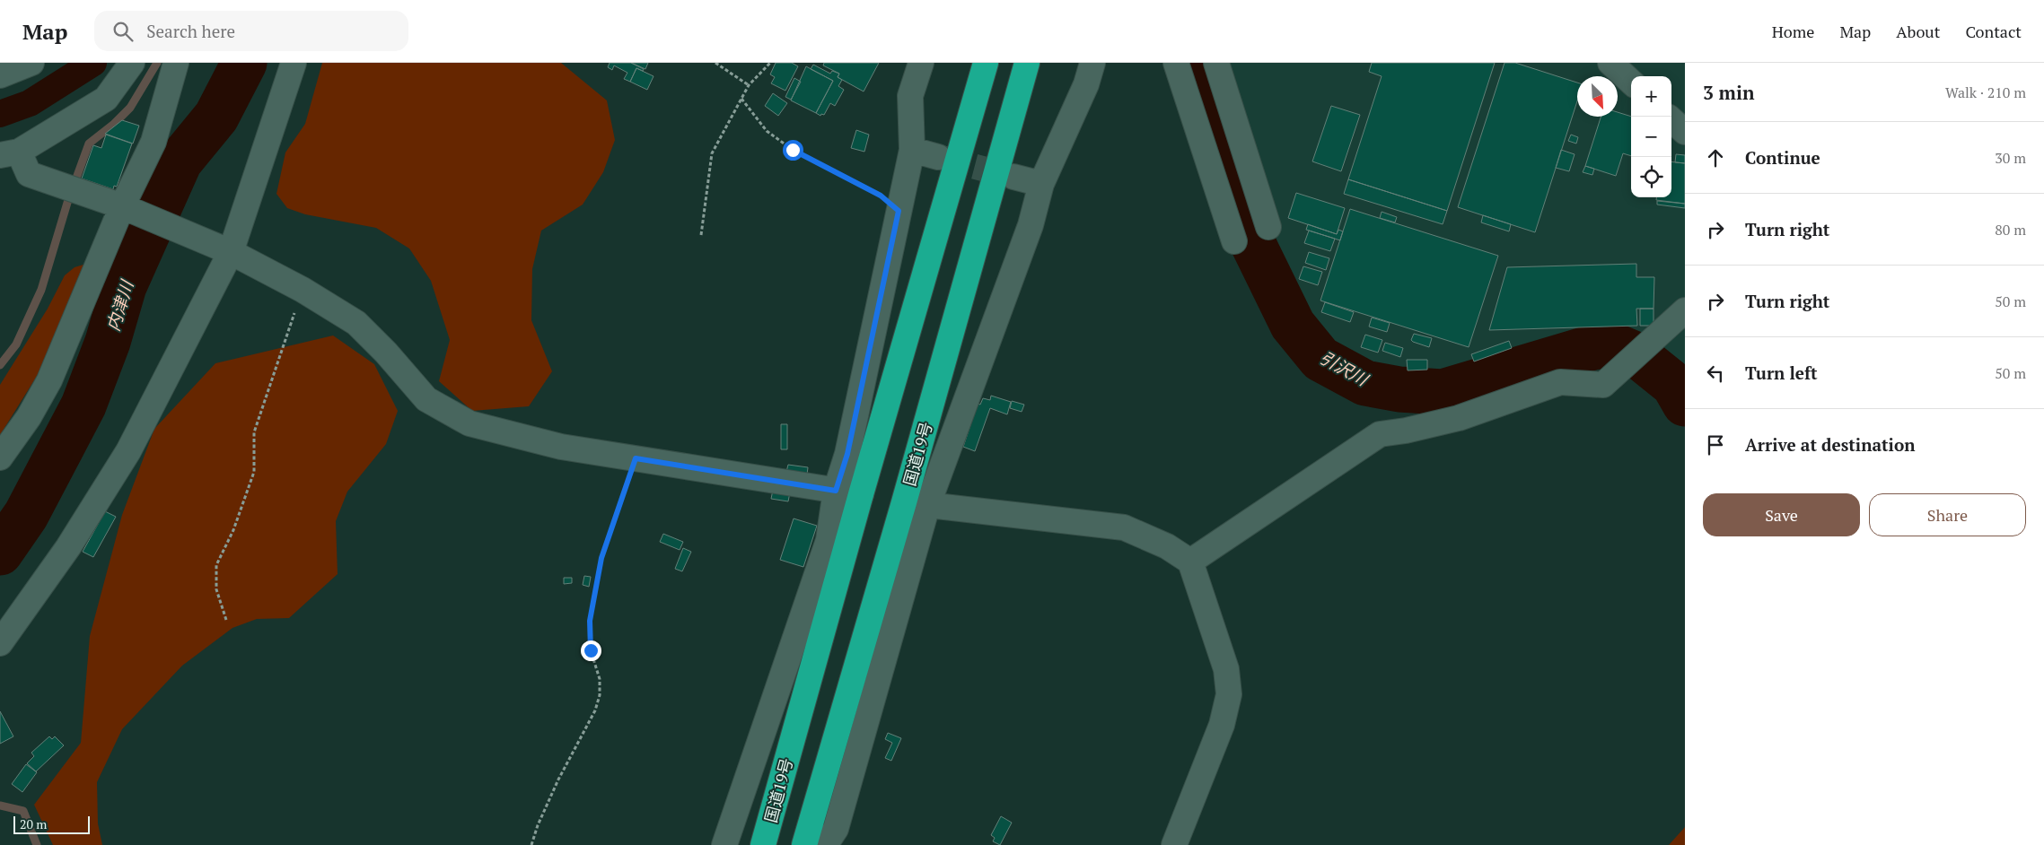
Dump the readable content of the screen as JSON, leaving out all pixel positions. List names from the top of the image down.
{
  "streets": {
    "highway": ["国道19号"]
  },
  "water": ["内津川", "引沢川"],
  "scale_bar": "20 m",
  "north": "bottom right",
  "page": {
    "header": "Map",
    "search": "Search here",
    "nav": [
      "Home",
      "Map",
      "About",
      "Contact"
    ],
    "heading": ["3 min", "Walk · 210 m"],
    "map_buttons": ["+", "−"],
    "list": [
      ["Continue", "30 m"],
      ["Turn right", "80 m"],
      ["Turn right", "50 m"],
      ["Turn left", "50 m"],
      "Arrive at destination"
    ],
    "buttons": ["Save", "Share"],
    "scale": "20 m"
  }
}
